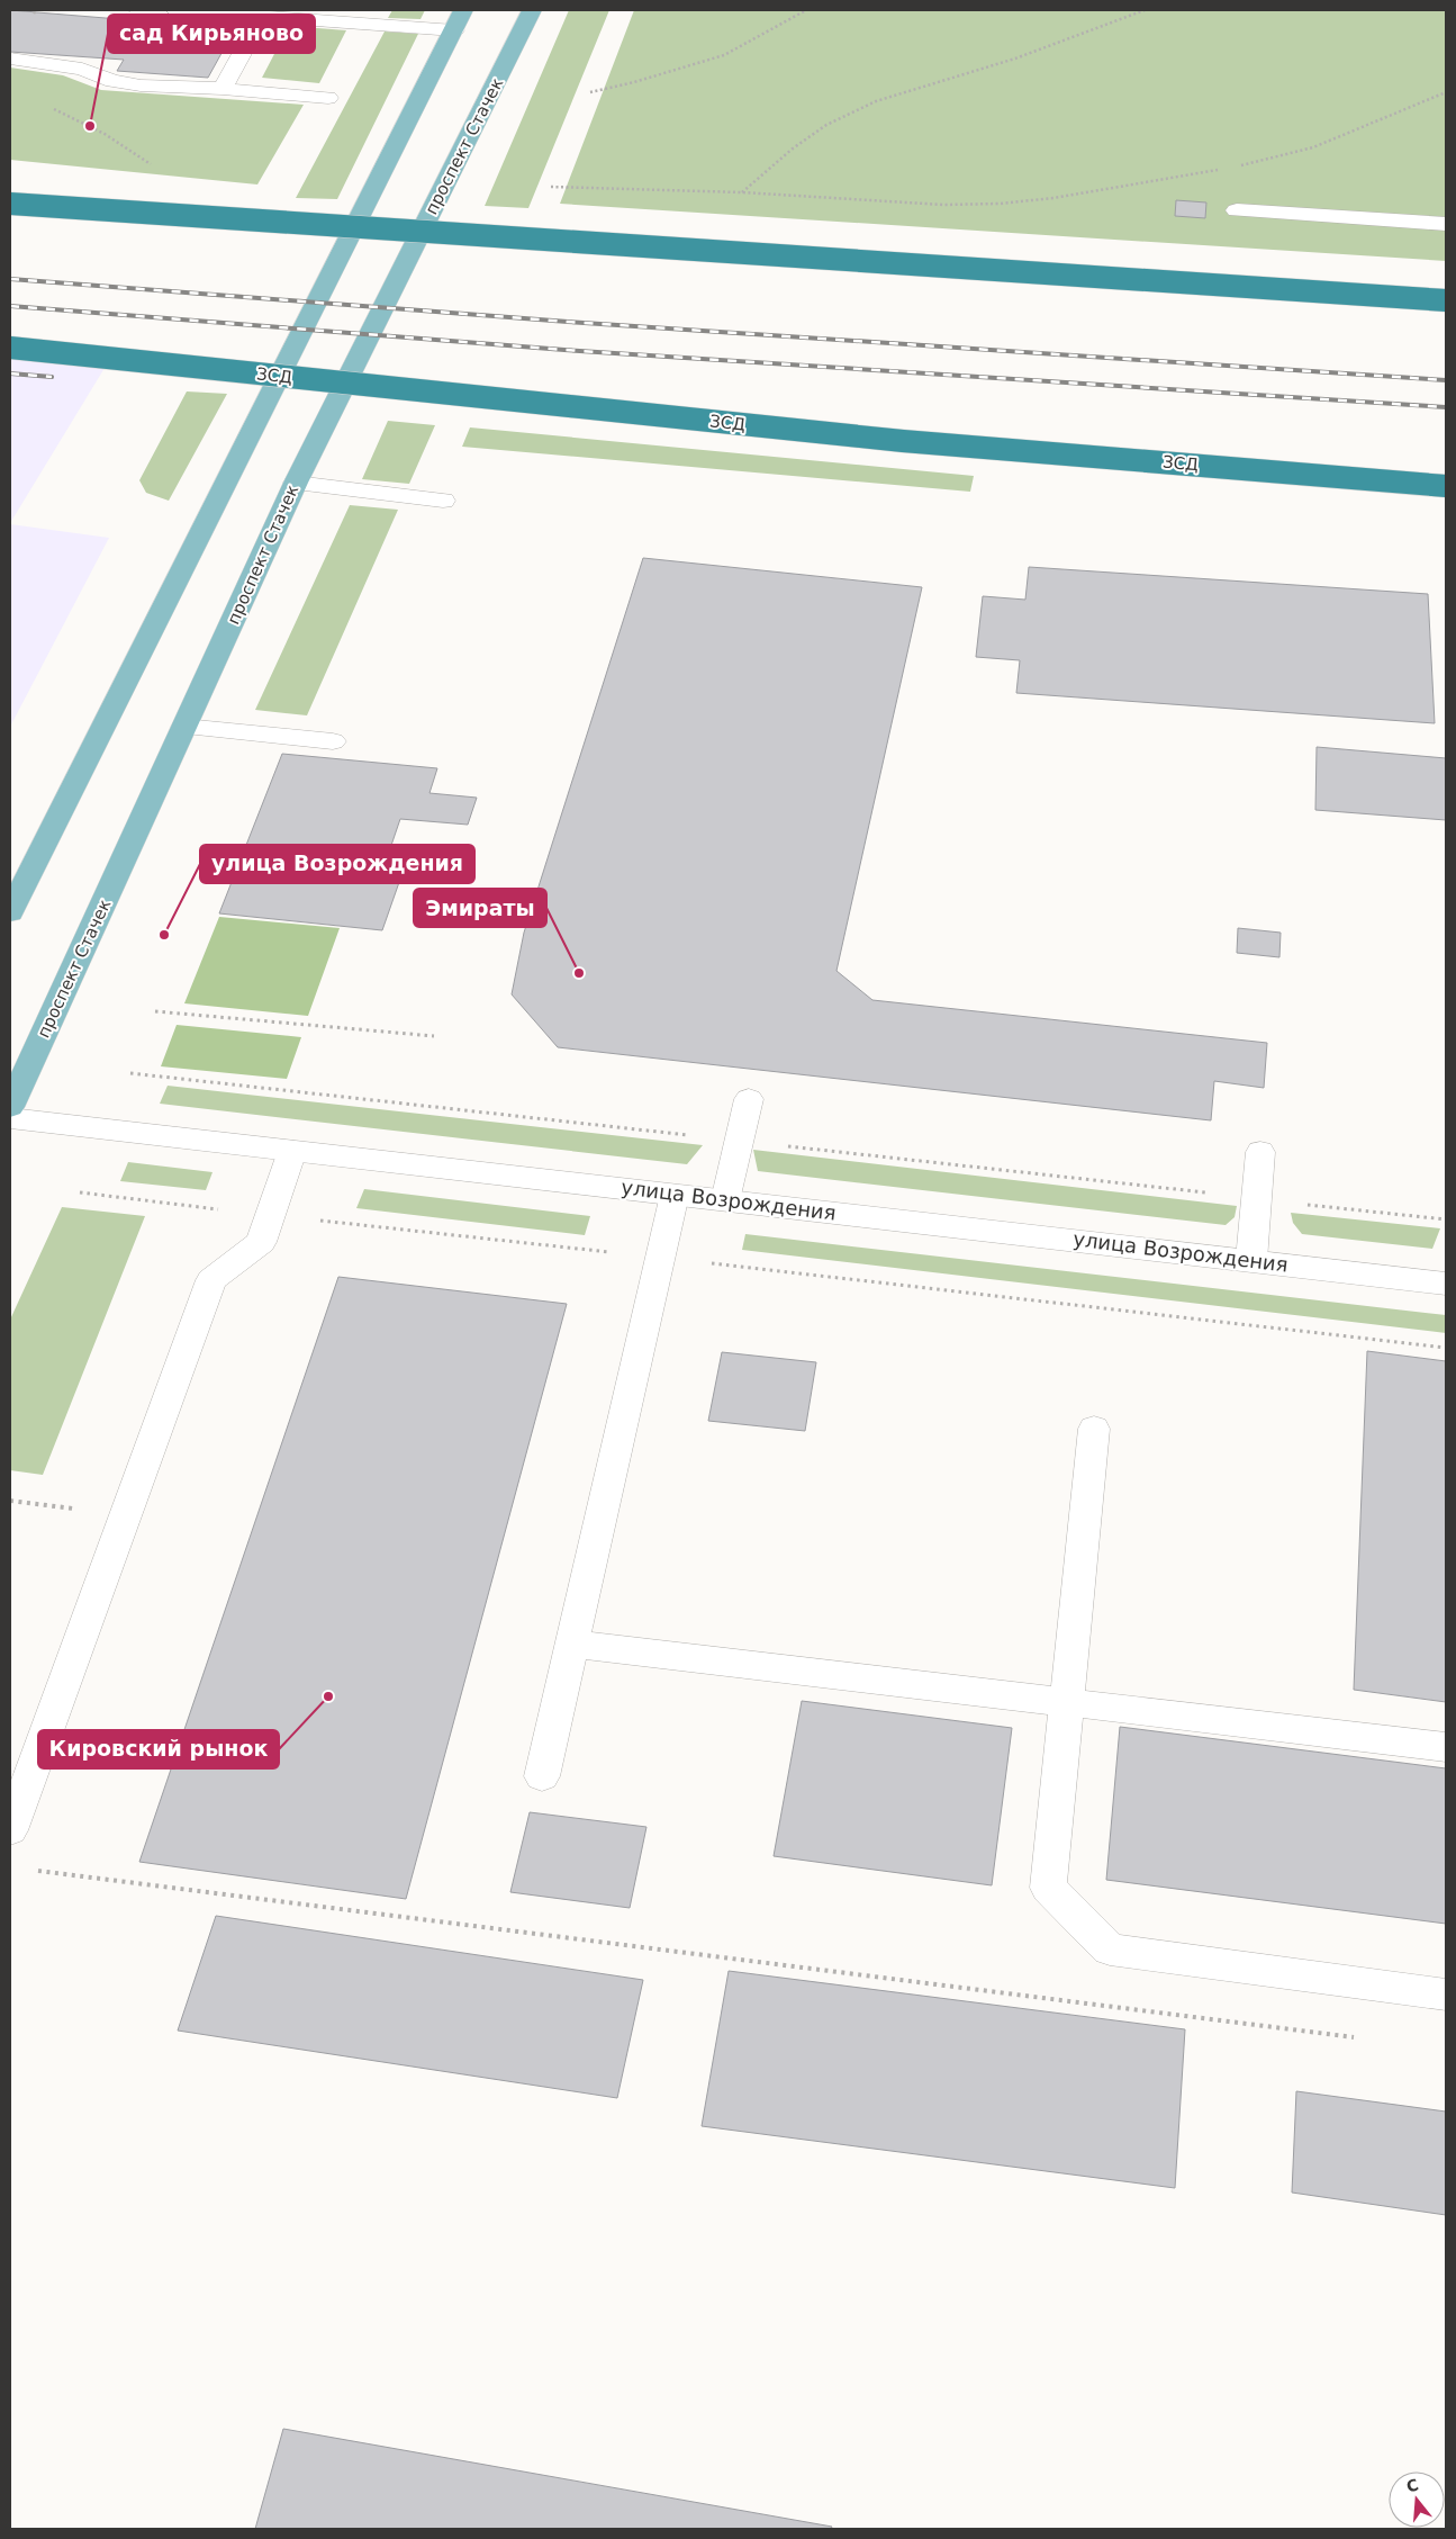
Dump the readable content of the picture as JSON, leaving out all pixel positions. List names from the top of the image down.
{
  "streets": {
    "highway": ["ЗСД"],
    "main road": ["проспект Стачек"],
    "street": ["улица Возрождения"]
  },
  "places": [
    "сад Кирьяново",
    "улица Возрождения",
    "Эмираты",
    "Кировский рынок"
  ],
  "north": "top"
}
